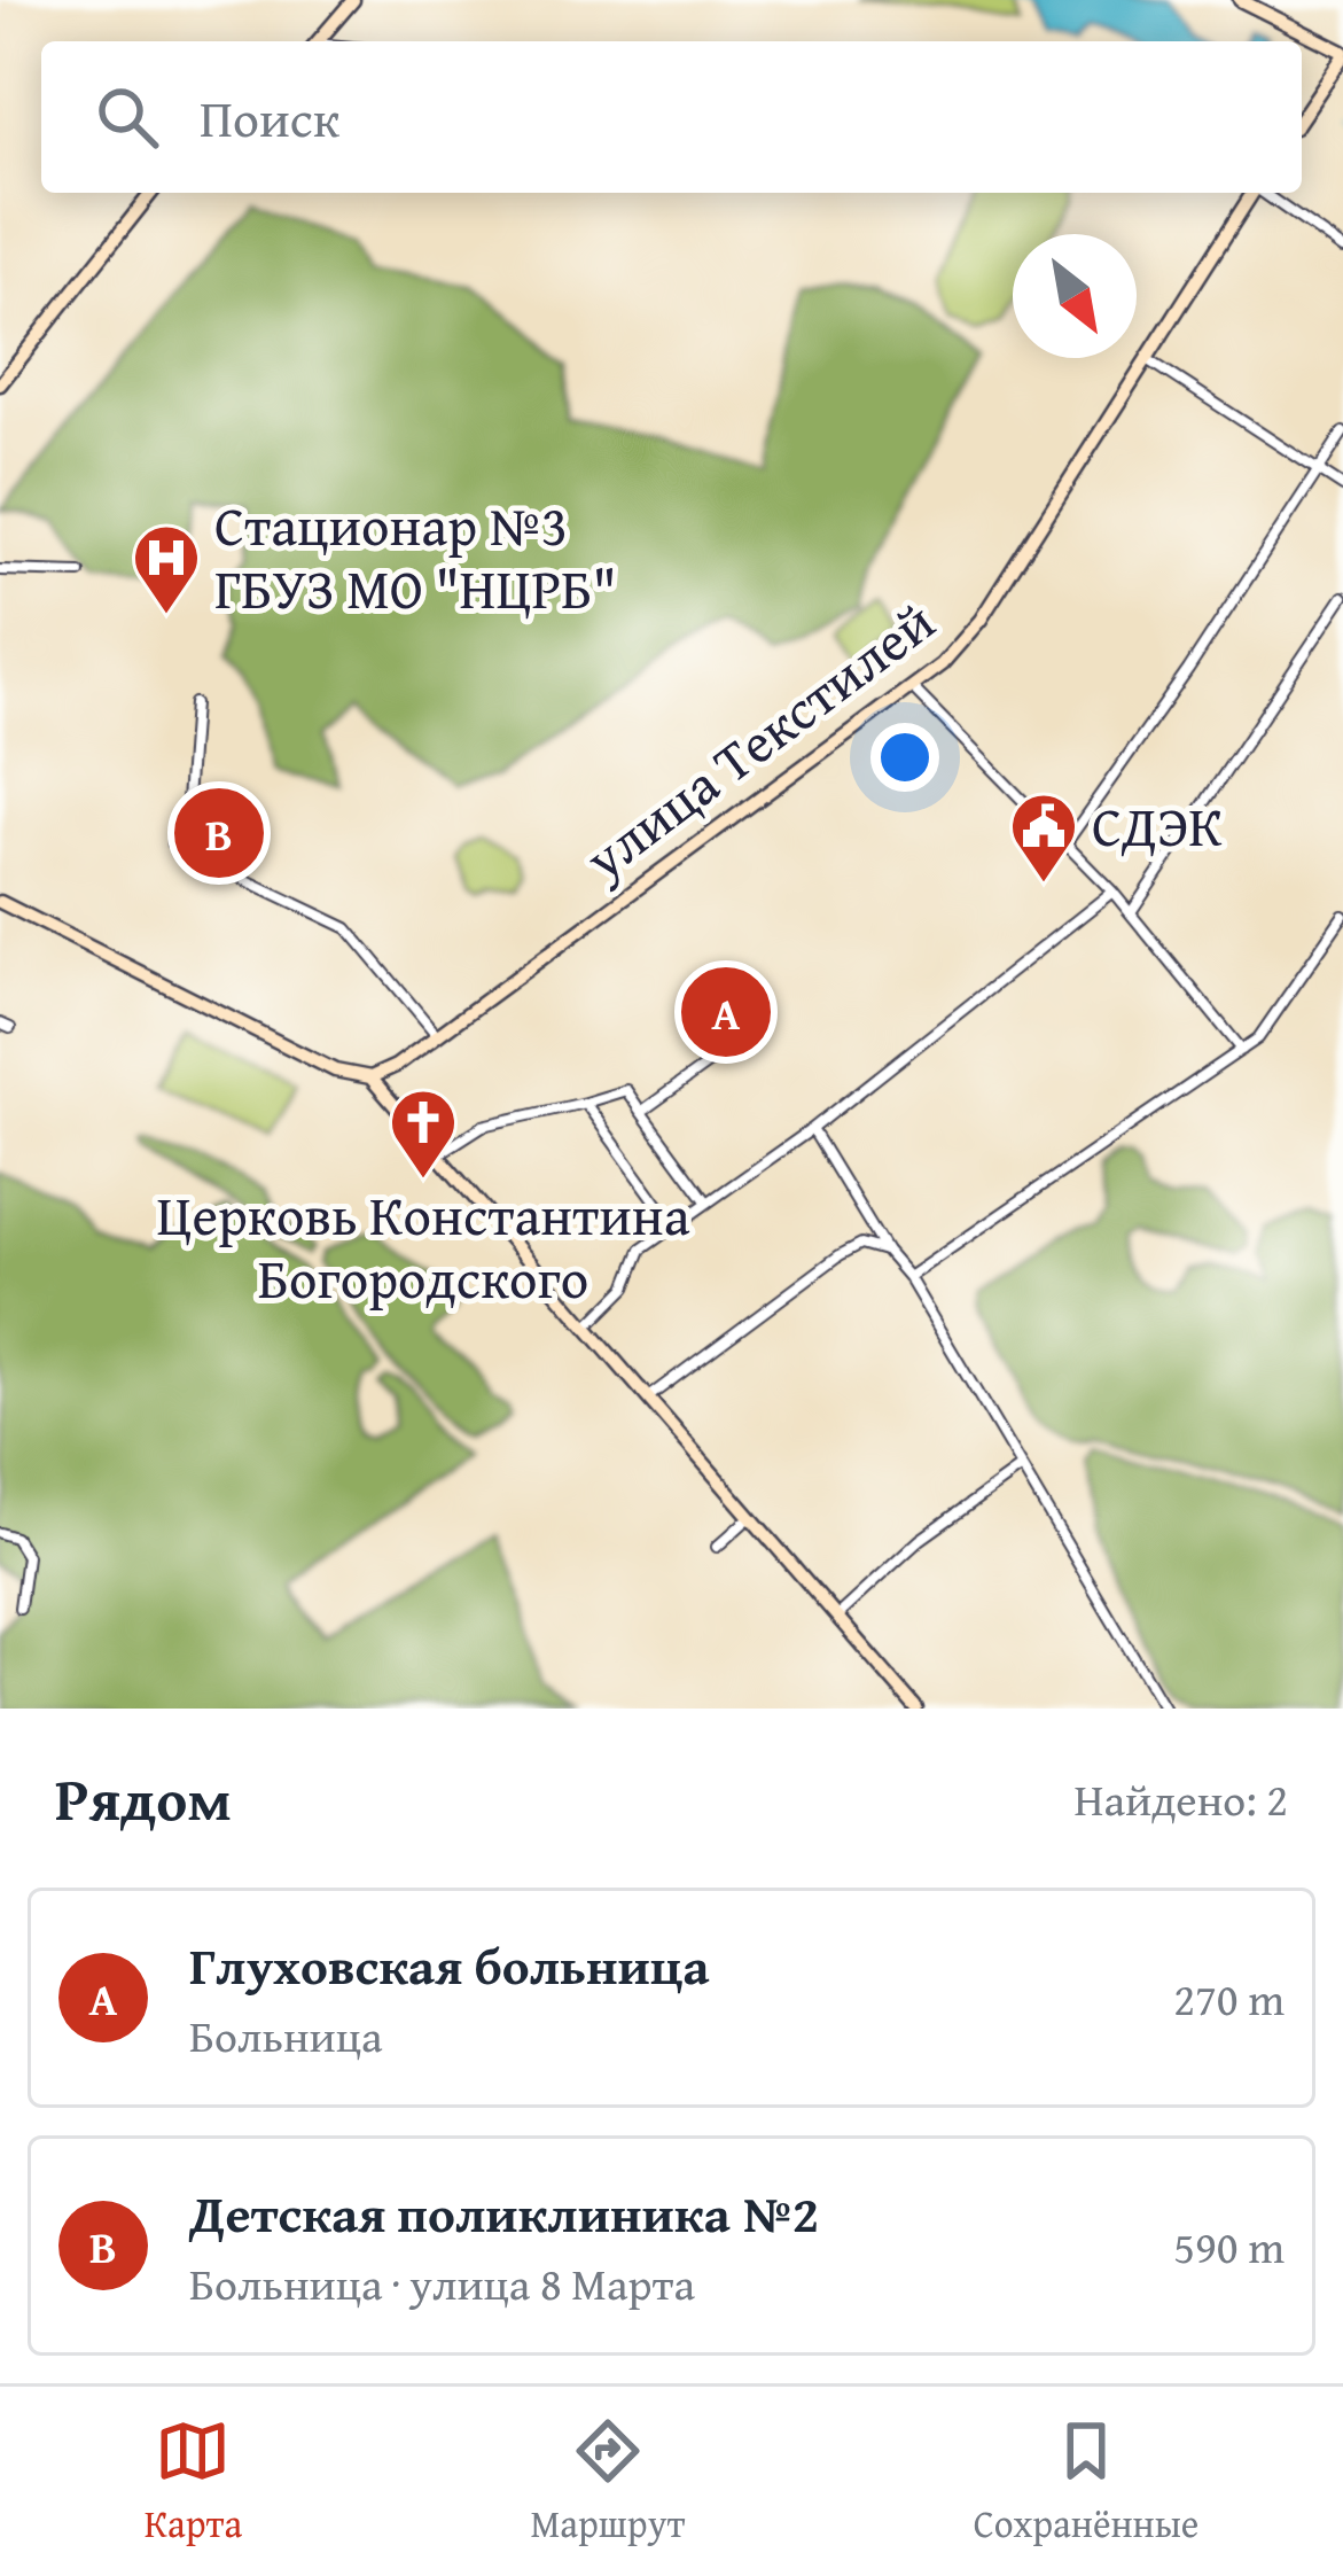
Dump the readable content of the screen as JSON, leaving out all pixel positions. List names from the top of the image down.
{
  "streets": {
    "street": ["улица Текстилей"]
  },
  "places": {
    "hospital": ["Стационар №3 ГБУЗ МО \"НЦРБ\""],
    "public building": ["СДЭК"],
    "church": ["Церковь Константина Богородского"]
  },
  "north": "bottom right",
  "page": {
    "search": "Поиск",
    "pins": ["B", "A"],
    "heading": ["Рядом", "Найдено: 2"],
    "list": [
      {
        "mark": "A",
        "name": "Глуховская больница",
        "note": "Больница",
        "value": "270 m"
      },
      {
        "mark": "B",
        "name": "Детская поликлиника №2",
        "note": "Больница · улица 8 Марта",
        "value": "590 m"
      }
    ],
    "nav": ["Карта", "Маршрут", "Сохранённые"]
  }
}
